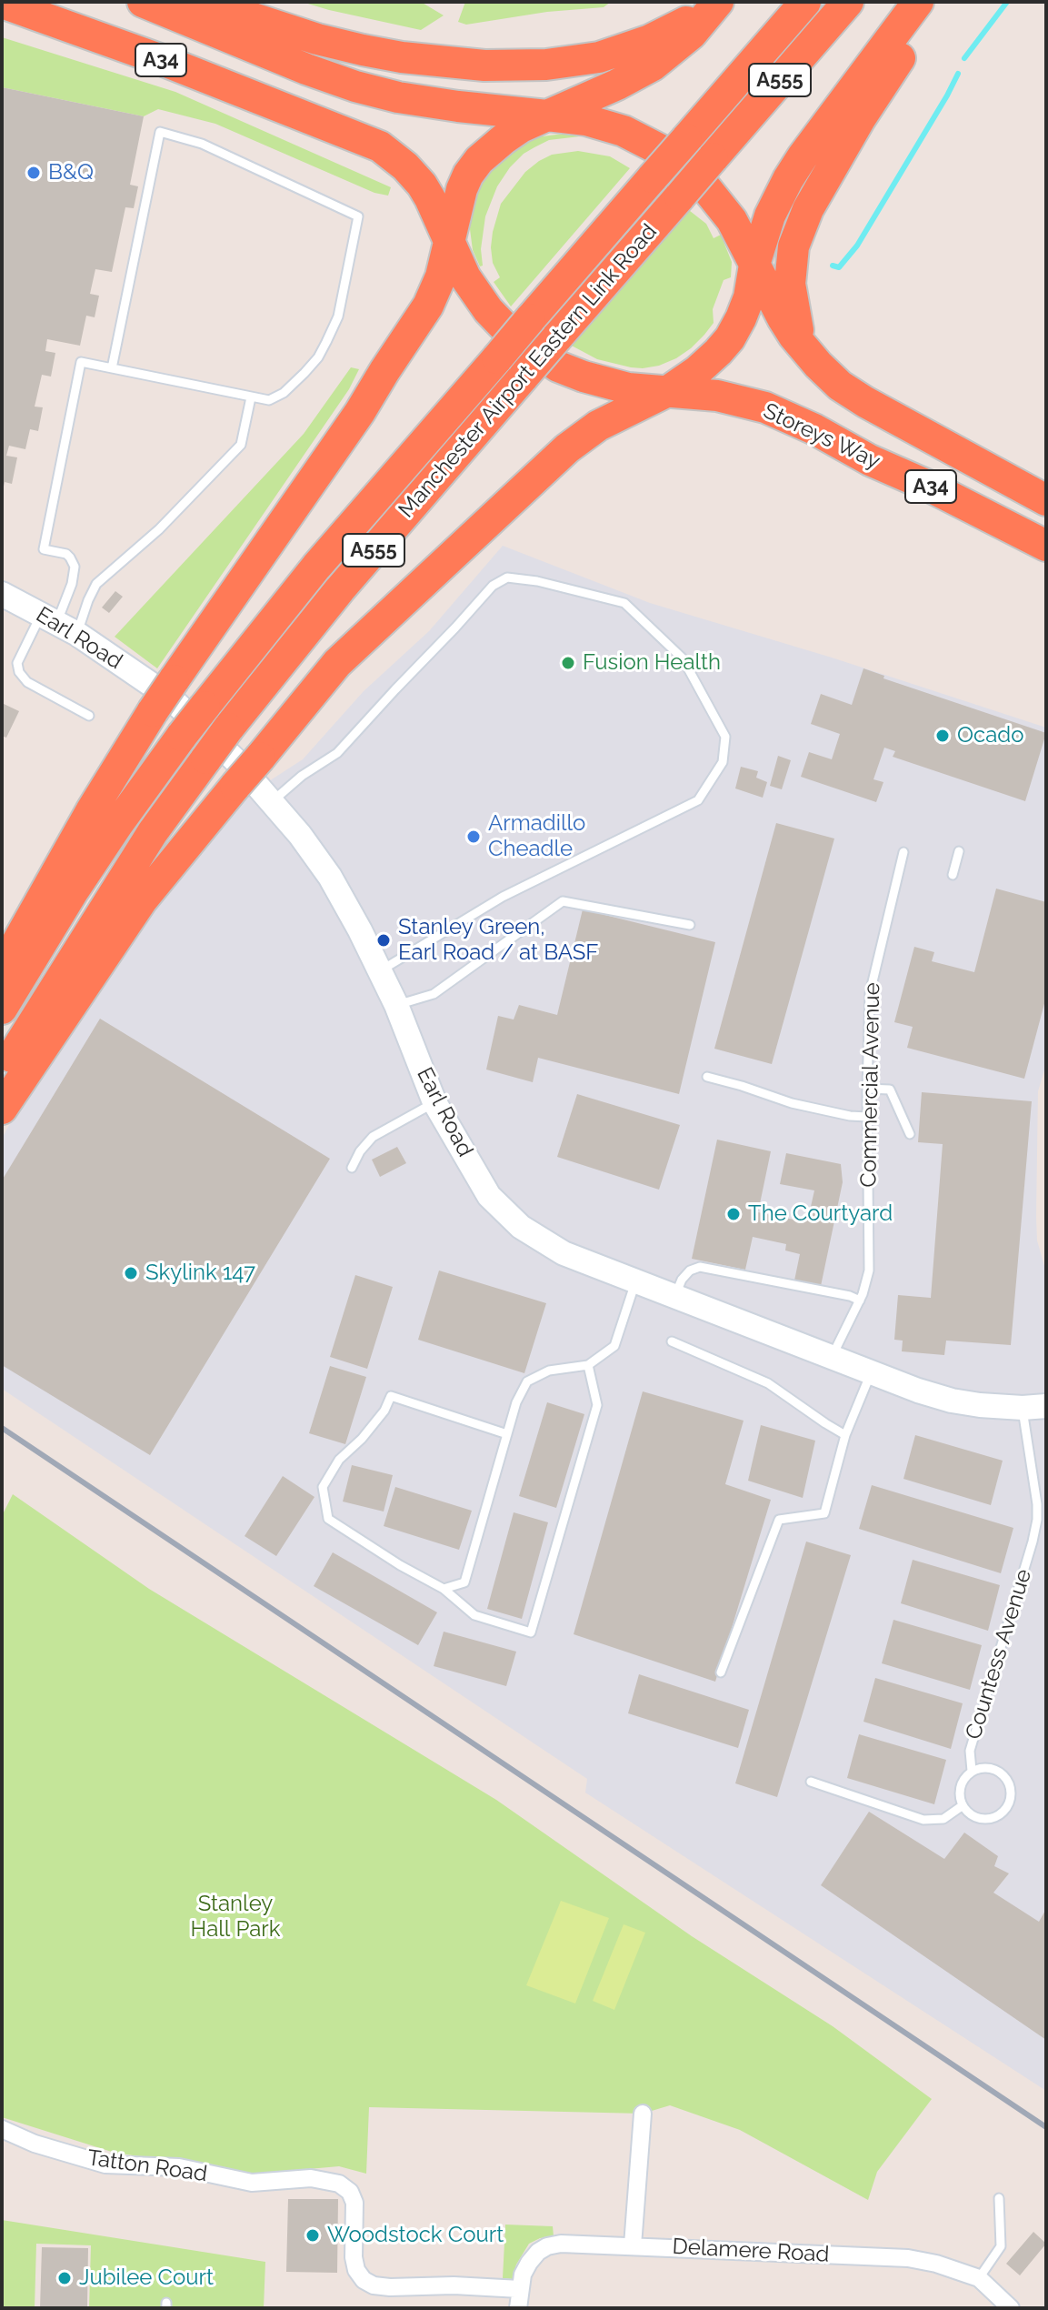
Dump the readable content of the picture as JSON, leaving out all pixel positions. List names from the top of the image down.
{
  "streets": {
    "highway": [
      "A34",
      "A555",
      "Manchester Airport Eastern Link Road",
      "Storeys Way"
    ],
    "street": ["Earl Road", "Tatton Road", "Delamere Road"],
    "lane": ["Commercial Avenue", "Countess Avenue"]
  },
  "crossings": [
    ["A34", "Storeys Way"],
    ["Earl Road", "Commercial Avenue"],
    ["Earl Road", "Countess Avenue"],
    ["Tatton Road", "Delamere Road"]
  ],
  "parks": ["Stanley Hall Park"],
  "places": [
    "B&Q",
    "Fusion Health",
    "Ocado",
    "Armadillo Cheadle",
    "Stanley Green, Earl Road / at BASF",
    "The Courtyard",
    "Skylink 147",
    "Woodstock Court",
    "Jubilee Court"
  ]
}
